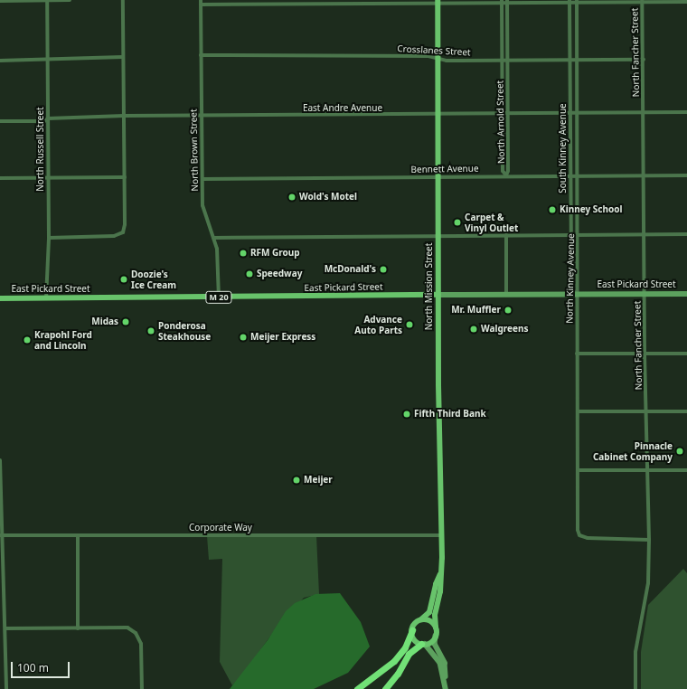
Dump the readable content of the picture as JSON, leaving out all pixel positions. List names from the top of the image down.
{
  "streets": {
    "main road": ["East Pickard Street", "North Mission Street", "M 20"],
    "street": [
      "Crosslanes Street",
      "North Fancher Street",
      "East Andre Avenue",
      "North Arnold Street",
      "South Kinney Avenue",
      "North Russell Street",
      "North Brown Street",
      "Bennett Avenue",
      "North Kinney Avenue",
      "Corporate Way"
    ]
  },
  "crossings": [
    ["Crosslanes Street", "North Fancher Street"],
    ["Crosslanes Street", "North Arnold Street"],
    ["Crosslanes Street", "South Kinney Avenue"],
    ["Crosslanes Street", "North Brown Street"],
    ["Crosslanes Street", "North Kinney Avenue"],
    ["Crosslanes Street", "North Mission Street"],
    ["North Fancher Street", "East Andre Avenue"],
    ["North Fancher Street", "Bennett Avenue"],
    ["North Fancher Street", "North Kinney Avenue"],
    ["North Fancher Street", "East Pickard Street"],
    ["East Andre Avenue", "North Arnold Street"],
    ["East Andre Avenue", "South Kinney Avenue"],
    ["East Andre Avenue", "North Russell Street"],
    ["East Andre Avenue", "North Brown Street"],
    ["East Andre Avenue", "North Kinney Avenue"],
    ["East Andre Avenue", "North Mission Street"],
    ["North Arnold Street", "Bennett Avenue"],
    ["South Kinney Avenue", "Bennett Avenue"],
    ["South Kinney Avenue", "North Kinney Avenue"],
    ["South Kinney Avenue", "East Pickard Street"],
    ["North Russell Street", "East Pickard Street"],
    ["North Brown Street", "Bennett Avenue"],
    ["North Brown Street", "East Pickard Street"],
    ["Bennett Avenue", "North Kinney Avenue"],
    ["Bennett Avenue", "North Mission Street"],
    ["North Kinney Avenue", "East Pickard Street"],
    ["East Pickard Street", "North Mission Street"],
    ["North Mission Street", "Corporate Way"]
  ],
  "places": [
    "Wold's Motel",
    "Kinney School",
    "Carpet & Vinyl Outlet",
    "RFM Group",
    "McDonald's",
    "Speedway",
    "Doozie's Ice Cream",
    "Mr. Muffler",
    "Midas",
    "Advance Auto Parts",
    "Walgreens",
    "Ponderosa Steakhouse",
    "Meijer Express",
    "Krapohl Ford and Lincoln",
    "Fifth Third Bank",
    "Pinnacle Cabinet Company",
    "Meijer"
  ],
  "scale_bar": "100 m"
}
